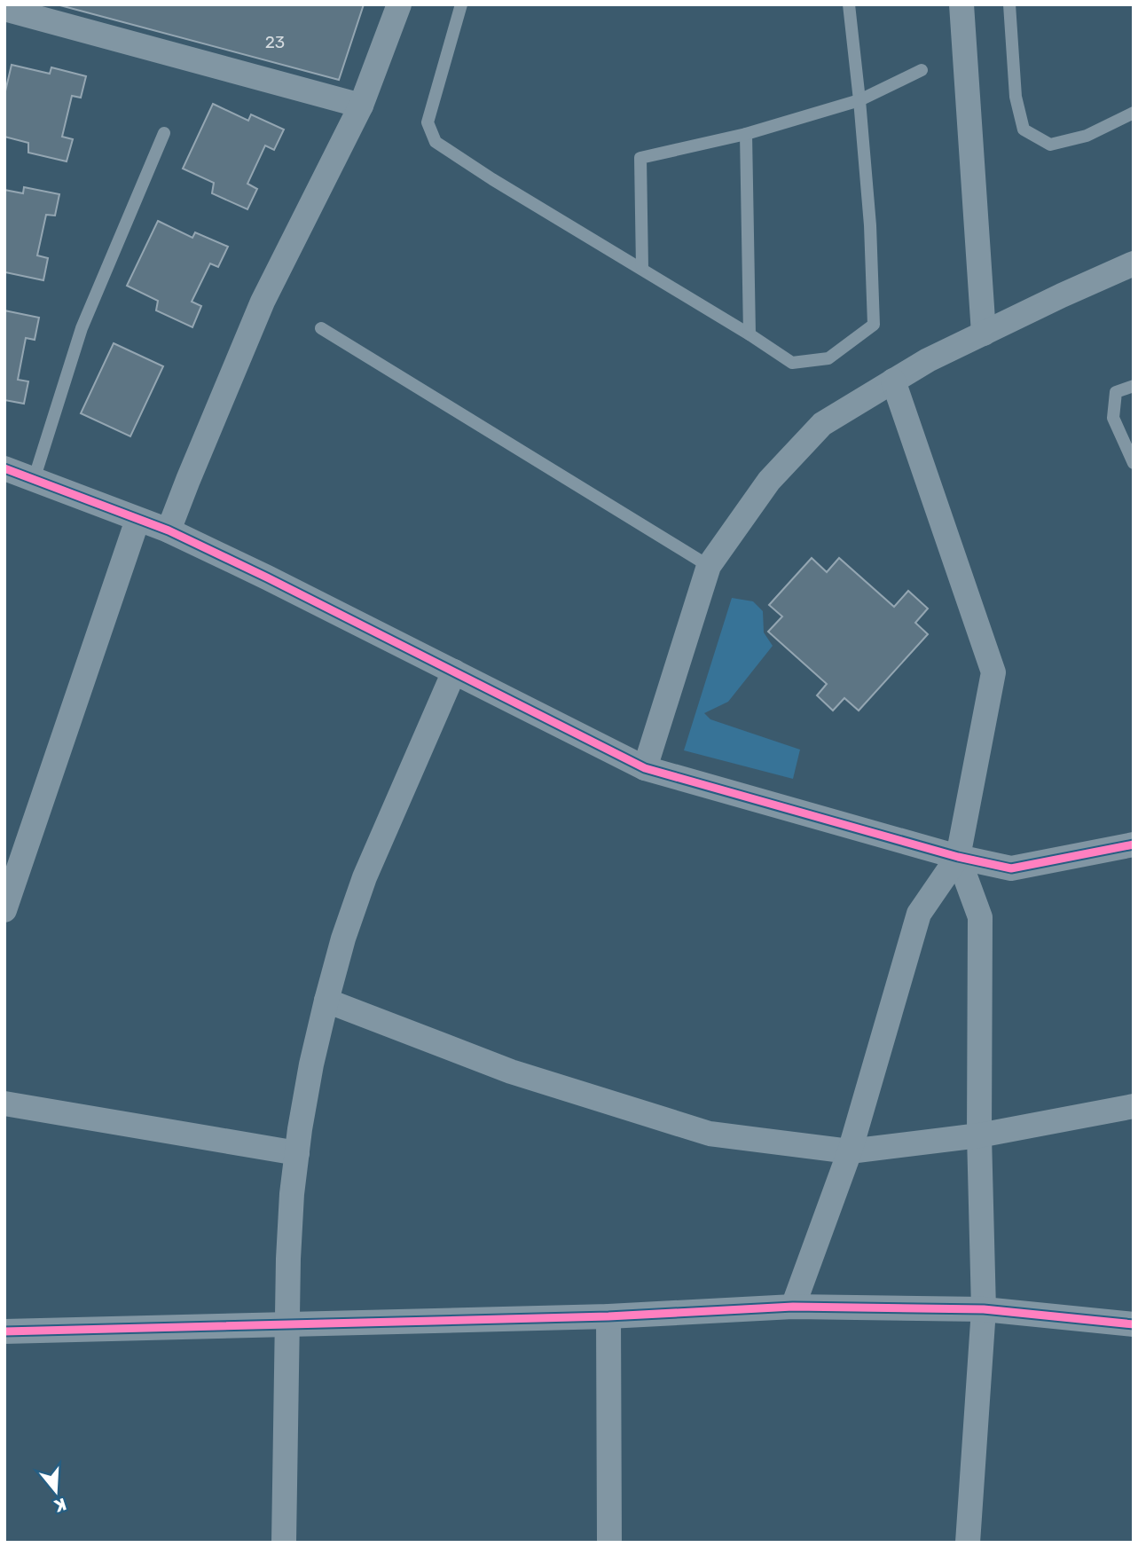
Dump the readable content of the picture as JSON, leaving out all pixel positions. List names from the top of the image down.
{
  "house_numbers": ["23"],
  "north": "bottom"
}
